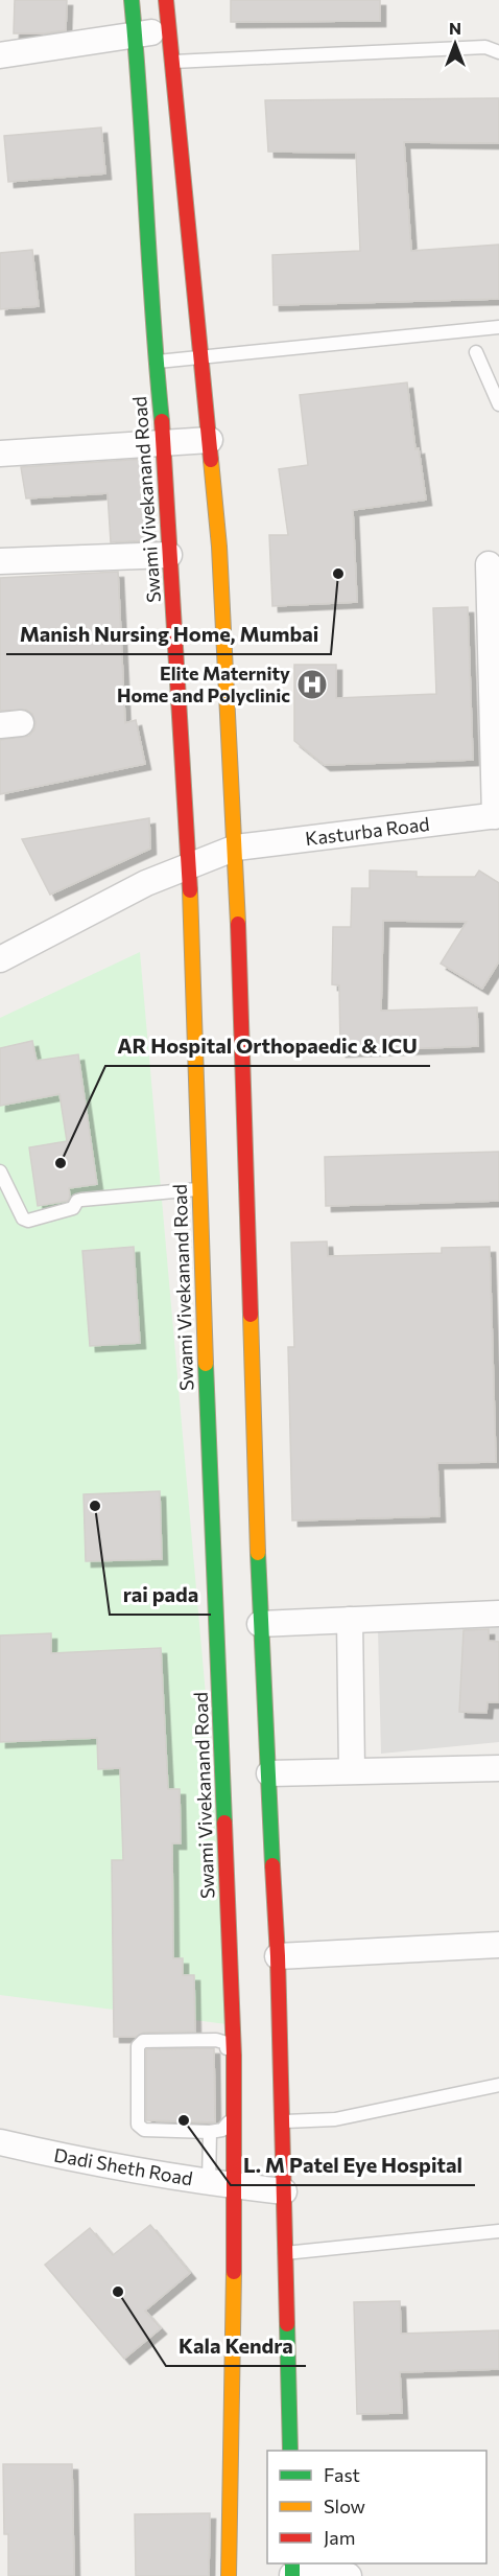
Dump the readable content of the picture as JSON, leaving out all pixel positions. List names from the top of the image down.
{
  "streets": {
    "main road": ["Swami Vivekanand Road"],
    "street": ["Kasturba Road", "Dadi Sheth Road"]
  },
  "crossings": [
    ["Swami Vivekanand Road", "Kasturba Road"],
    ["Swami Vivekanand Road", "Dadi Sheth Road"]
  ],
  "places": {
    "other": [
      "Manish Nursing Home, Mumbai",
      "AR Hospital Orthopaedic & ICU",
      "rai pada",
      "L. M Patel Eye Hospital",
      "Kala Kendra"
    ],
    "hospital": ["Elite Maternity Home and Polyclinic"]
  },
  "legend": ["Fast", "Slow", "Jam"],
  "north": "top"
}
